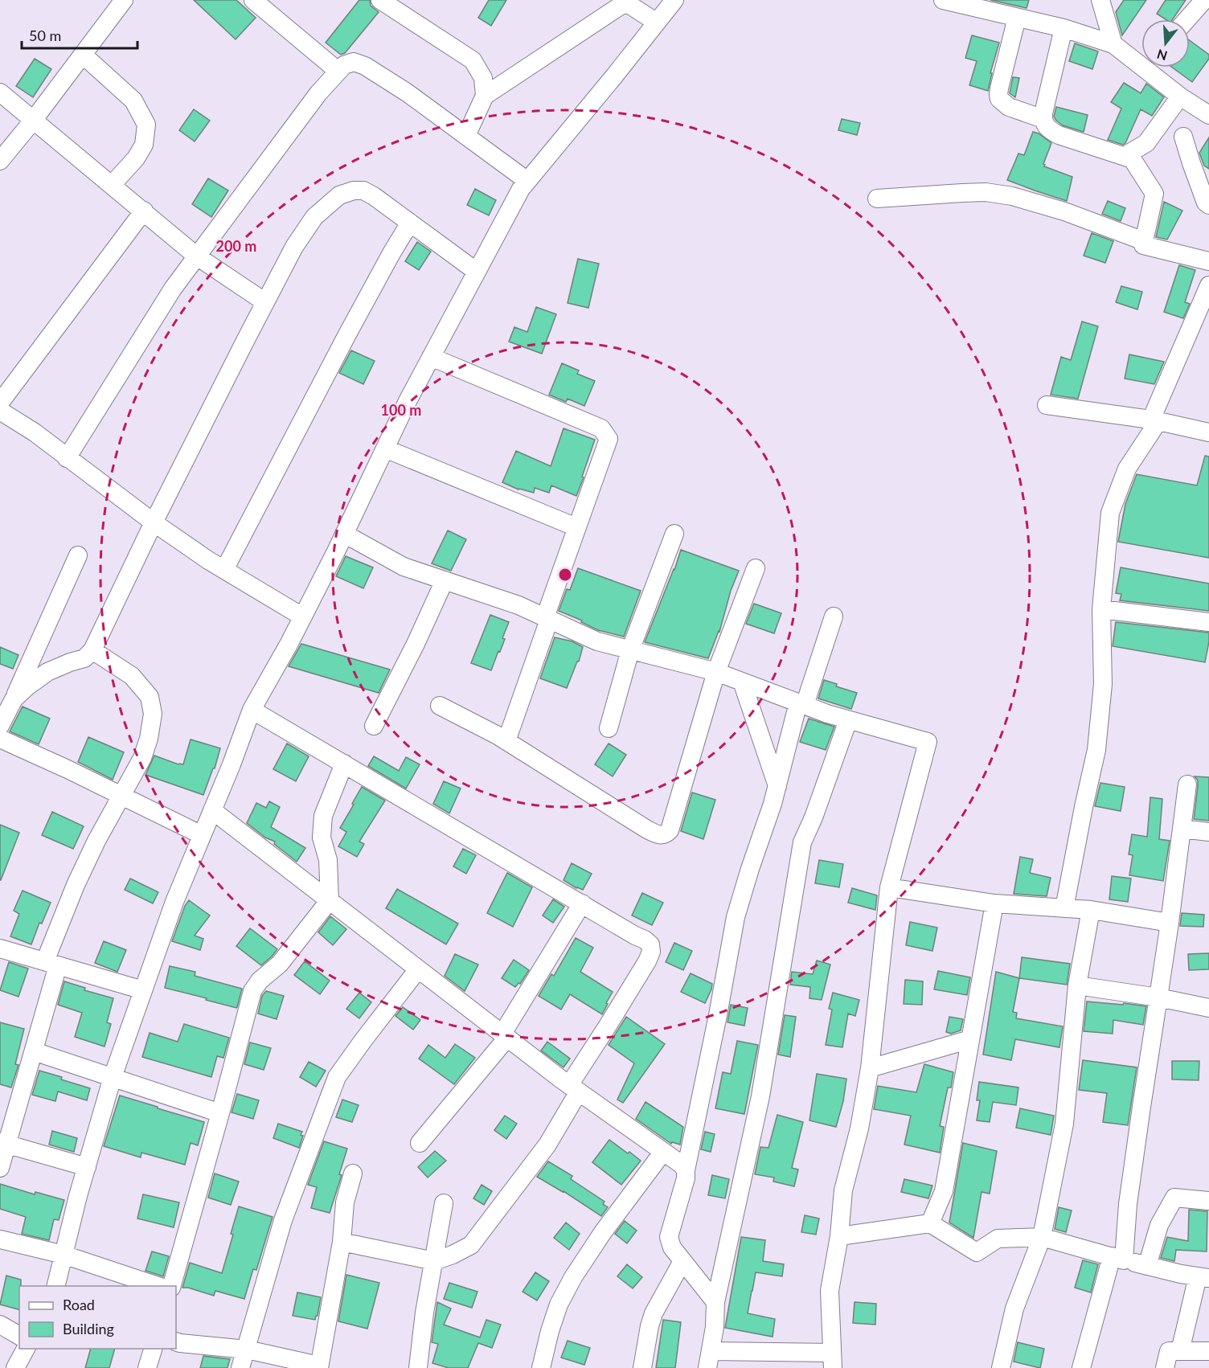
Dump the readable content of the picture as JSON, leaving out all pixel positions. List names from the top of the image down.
{
  "legend": ["Road", "Building"],
  "scale_bar": "50 m",
  "north": "bottom",
  "rings": ["200 m", "100 m"]
}
